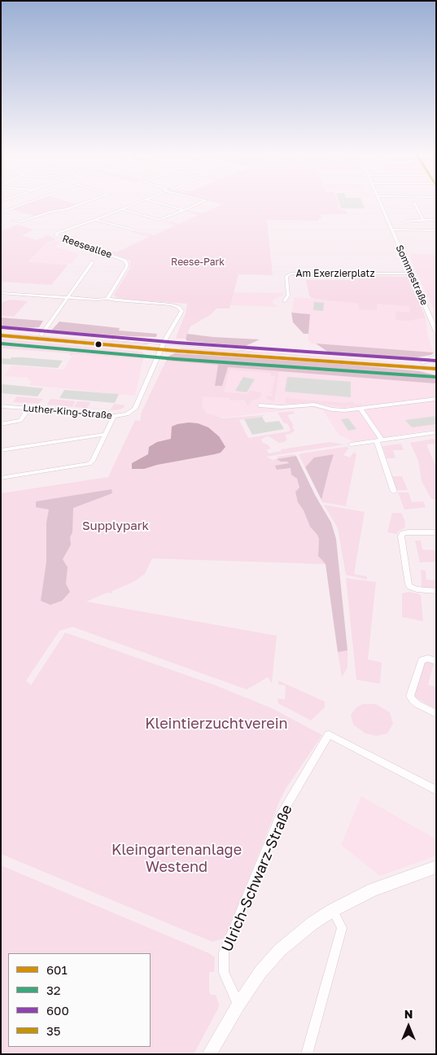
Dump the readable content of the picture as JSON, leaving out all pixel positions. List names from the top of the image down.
{
  "streets": {
    "main road": ["Sommestraße"],
    "street": [
      "Reeseallee",
      "Am Exerzierplatz",
      "Luther-King-Straße",
      "Ulrich-Schwarz-Straße"
    ]
  },
  "crossings": [
    ["Am Exerzierplatz", "Sommestraße"]
  ],
  "parks": [
    "Reese-Park",
    "Supplypark",
    "Kleintierzuchtverein",
    "Kleingartenanlage Westend"
  ],
  "lines": ["transit line 600", "transit line 601", "transit line 32"],
  "legend": [
    "601",
    "32",
    "600",
    "35"
  ],
  "north": "top"
}
